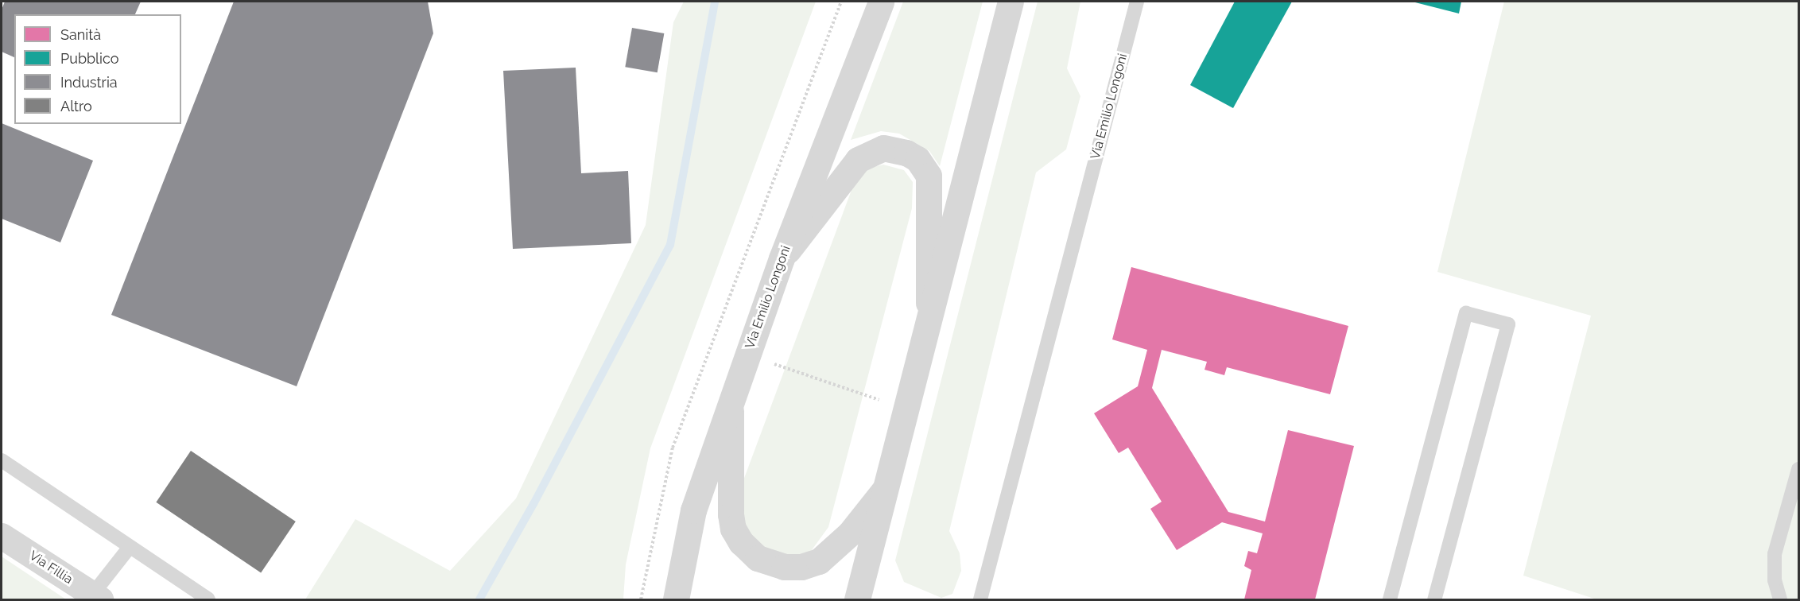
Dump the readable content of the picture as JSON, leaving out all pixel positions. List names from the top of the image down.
{
  "streets": {
    "street": ["Via Emilio Longoni", "Via Fillia"]
  },
  "legend": [
    "Sanità",
    "Pubblico",
    "Industria",
    "Altro"
  ]
}
